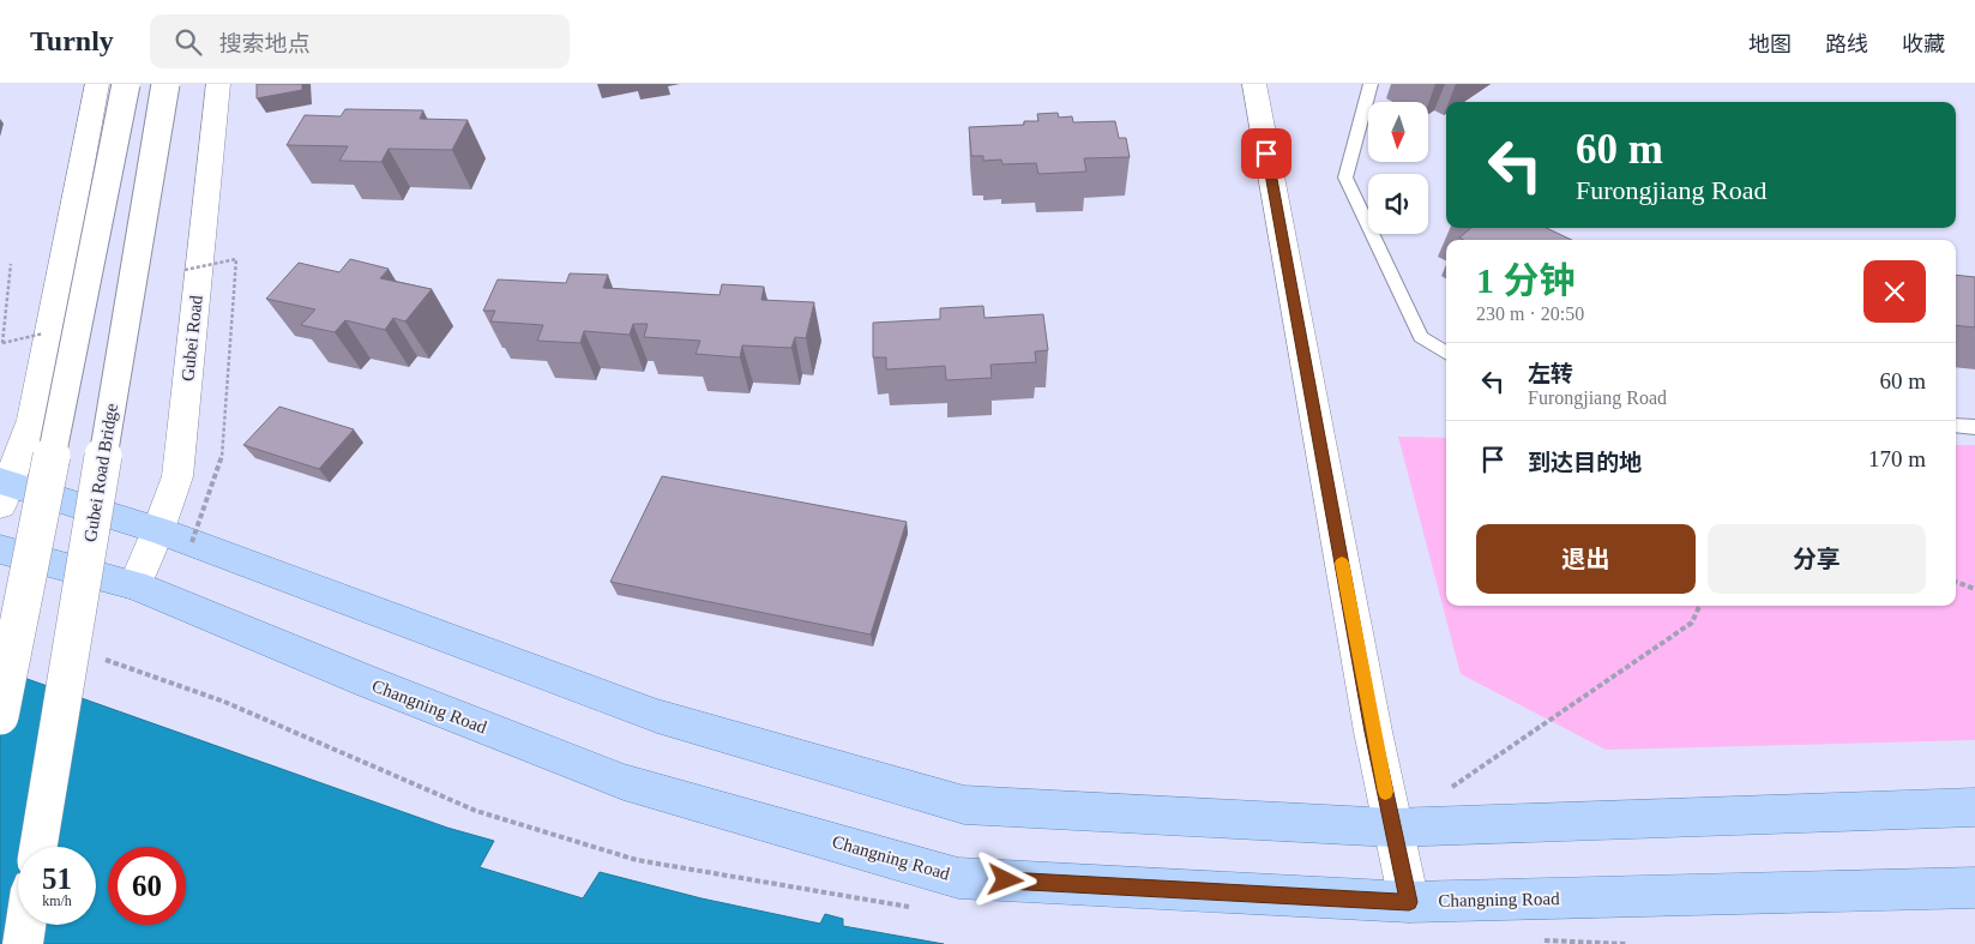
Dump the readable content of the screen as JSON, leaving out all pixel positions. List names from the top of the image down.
{
  "streets": {
    "main road": ["Gubei Road", "Gubei Road Bridge", "Changning Road"]
  },
  "crossings": [
    ["Gubei Road", "Changning Road"]
  ],
  "north": "bottom",
  "page": {
    "header": "Turnly",
    "search": "搜索地点",
    "nav": ["地图", "路线", "收藏"],
    "turn": ["60 m", "Furongjiang Road"],
    "heading": ["1 分钟", "230 m · 20:50"],
    "list": [
      {
        "name": "左转",
        "note": "Furongjiang Road",
        "value": "60 m"
      },
      {
        "name": "到达目的地",
        "value": "170 m"
      }
    ],
    "buttons": ["退出", "分享"],
    "speed": "51 km/h",
    "limit": "60"
  }
}
